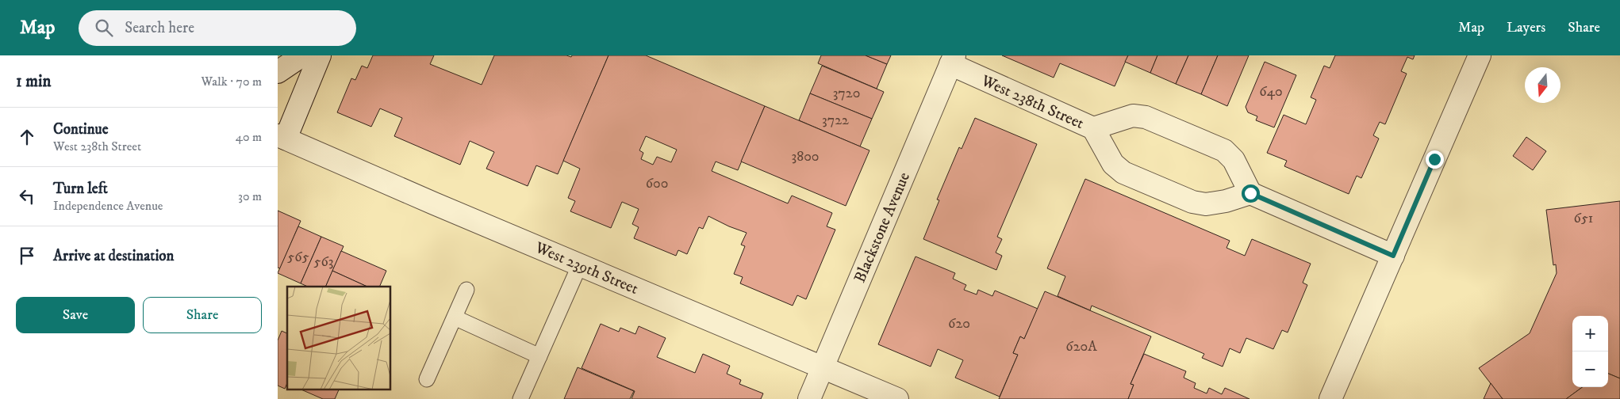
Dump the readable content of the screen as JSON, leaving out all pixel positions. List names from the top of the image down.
{
  "streets": {
    "street": ["West 238th Street", "Blackstone Avenue", "West 239th Street"]
  },
  "crossings": [
    ["West 238th Street", "Blackstone Avenue"],
    ["Blackstone Avenue", "West 239th Street"]
  ],
  "house_numbers": [
    "640",
    "3720",
    "3722",
    "3800",
    "600",
    "651",
    "565",
    "563",
    "620",
    "620A"
  ],
  "north": "bottom",
  "page": {
    "header": "Map",
    "search": "Search here",
    "nav": ["Map", "Layers", "Share"],
    "heading": ["1 min", "Walk · 70 m"],
    "list": [
      ["Continue", "West 238th Street", "40 m"],
      ["Turn left", "Independence Avenue", "30 m"],
      "Arrive at destination"
    ],
    "buttons": ["Save", "Share"],
    "map_buttons": ["+", "−"]
  }
}
